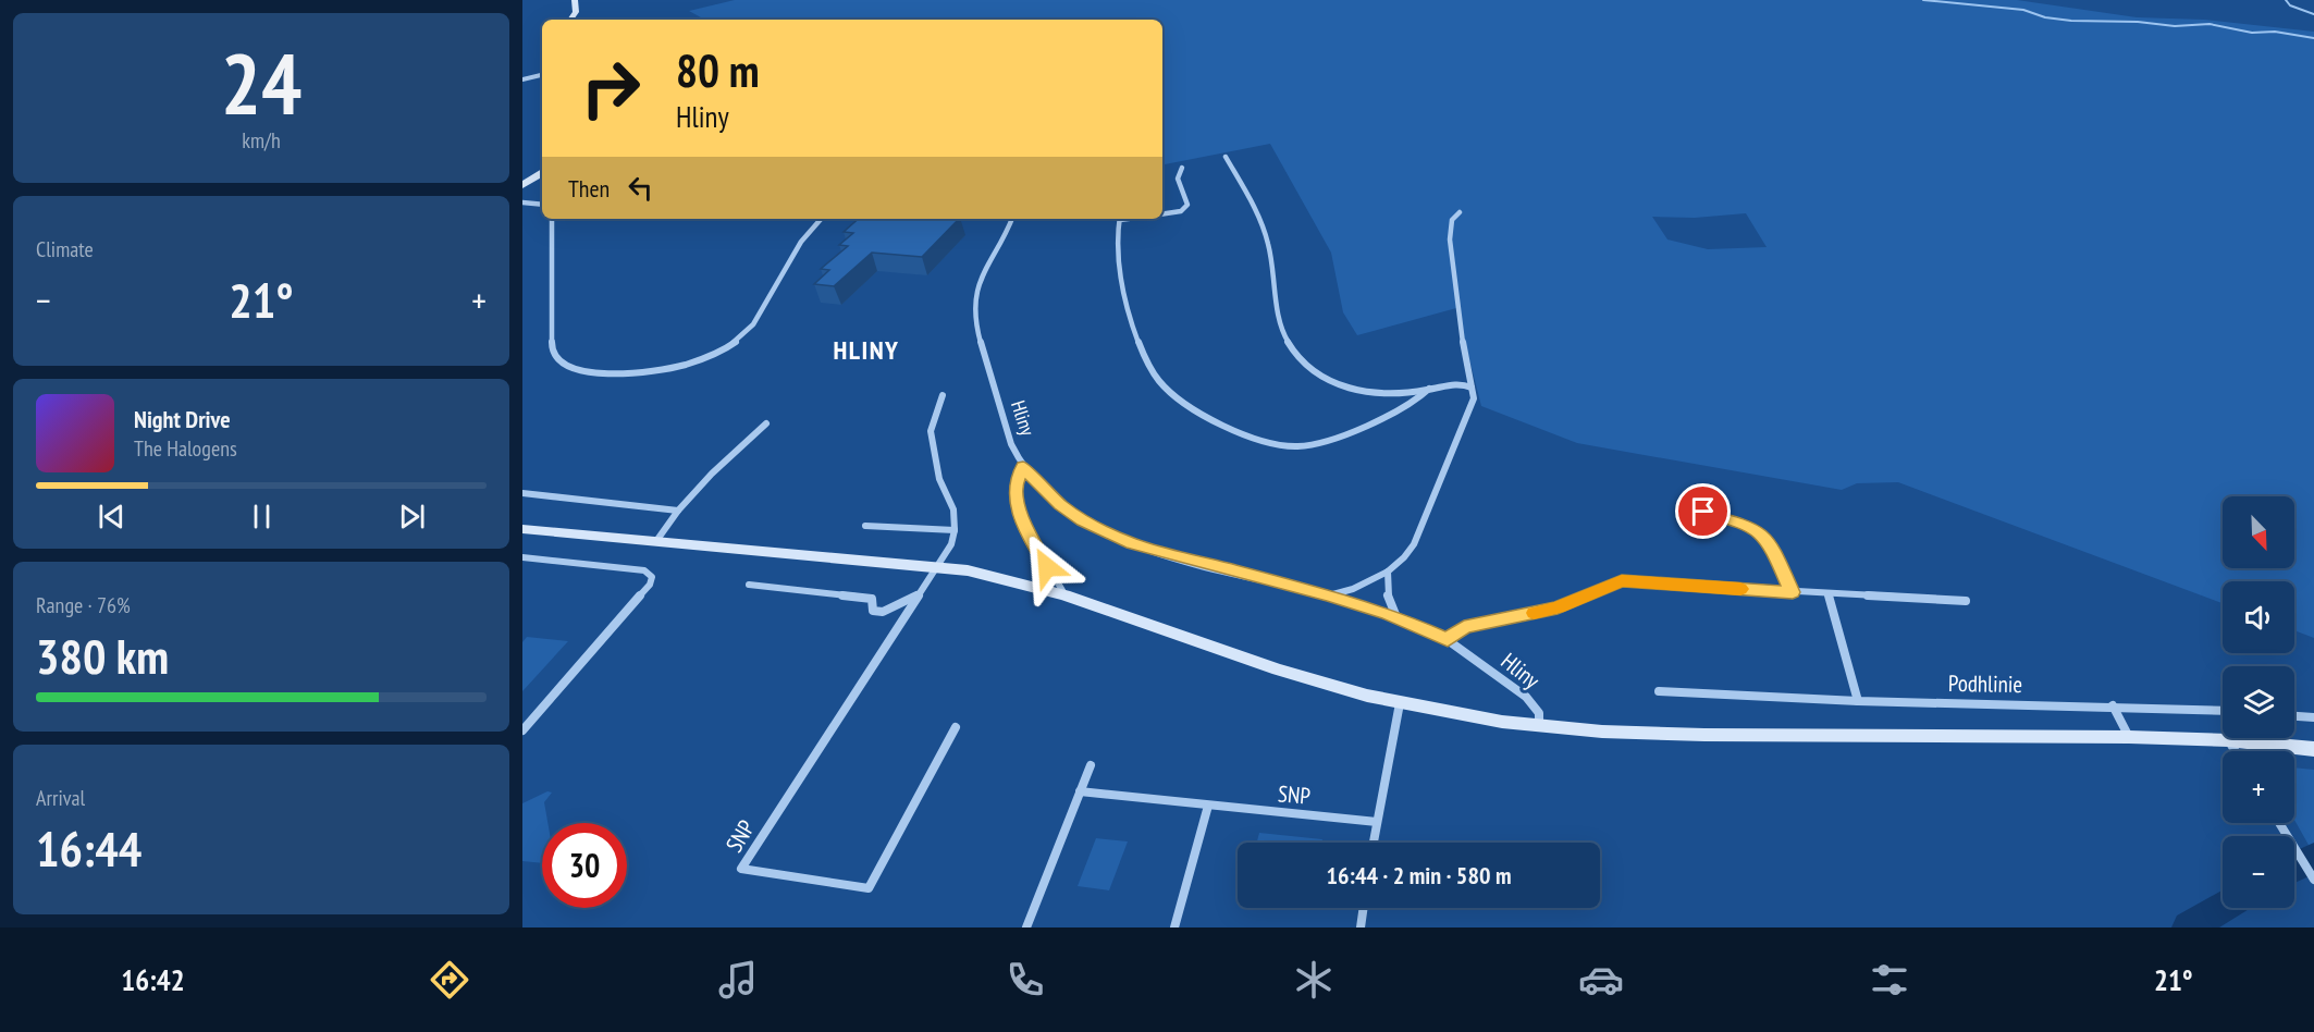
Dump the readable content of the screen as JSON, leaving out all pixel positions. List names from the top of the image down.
{
  "streets": {
    "street": ["Hliny", "Podhlinie", "SNP"]
  },
  "districts": ["HLINY"],
  "north": "bottom right",
  "page": {
    "tile": [
      ["24", "km/h"],
      "Climate",
      ["Range · 76%", "380 km"],
      ["Arrival", "16:44"]
    ],
    "turn": ["80 m", "Hliny"],
    "then": "Then",
    "heat": ["−", "21°", "+"],
    "song": ["Night Drive", "The Halogens"],
    "map_buttons": ["+", "−"],
    "limit": "30",
    "trip": "16:44 · 2 min · 580 m",
    "tabs": ["16:42", "21°"]
  }
}
